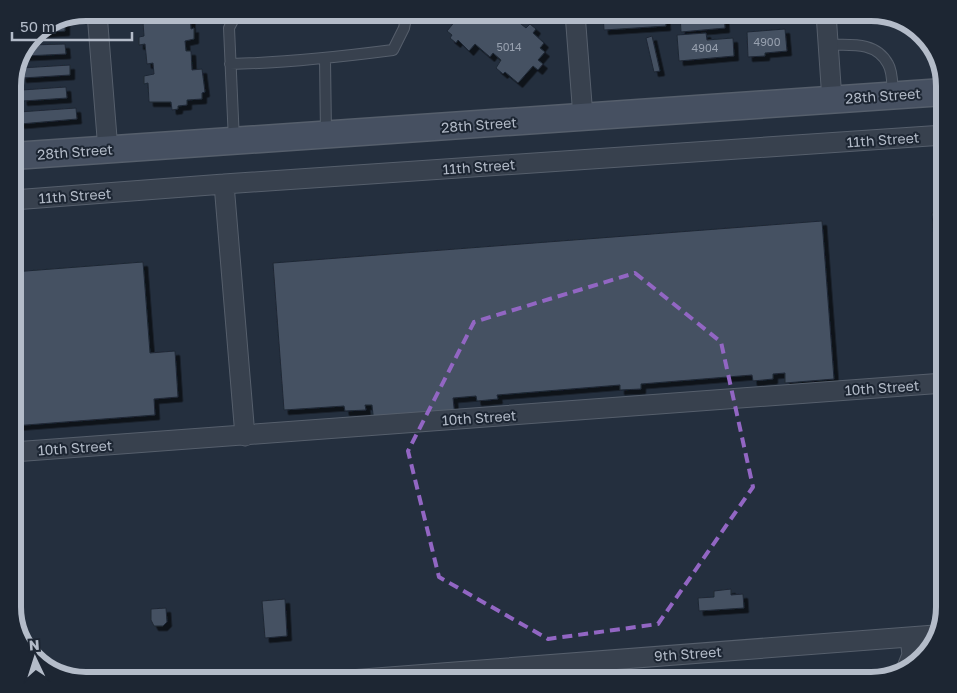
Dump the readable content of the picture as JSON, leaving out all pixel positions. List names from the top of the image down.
{
  "streets": {
    "main road": ["28th Street"],
    "street": ["11th Street", "10th Street", "9th Street"]
  },
  "house_numbers": ["4900", "5014", "4904"],
  "scale_bar": "50 m",
  "north": "top"
}
